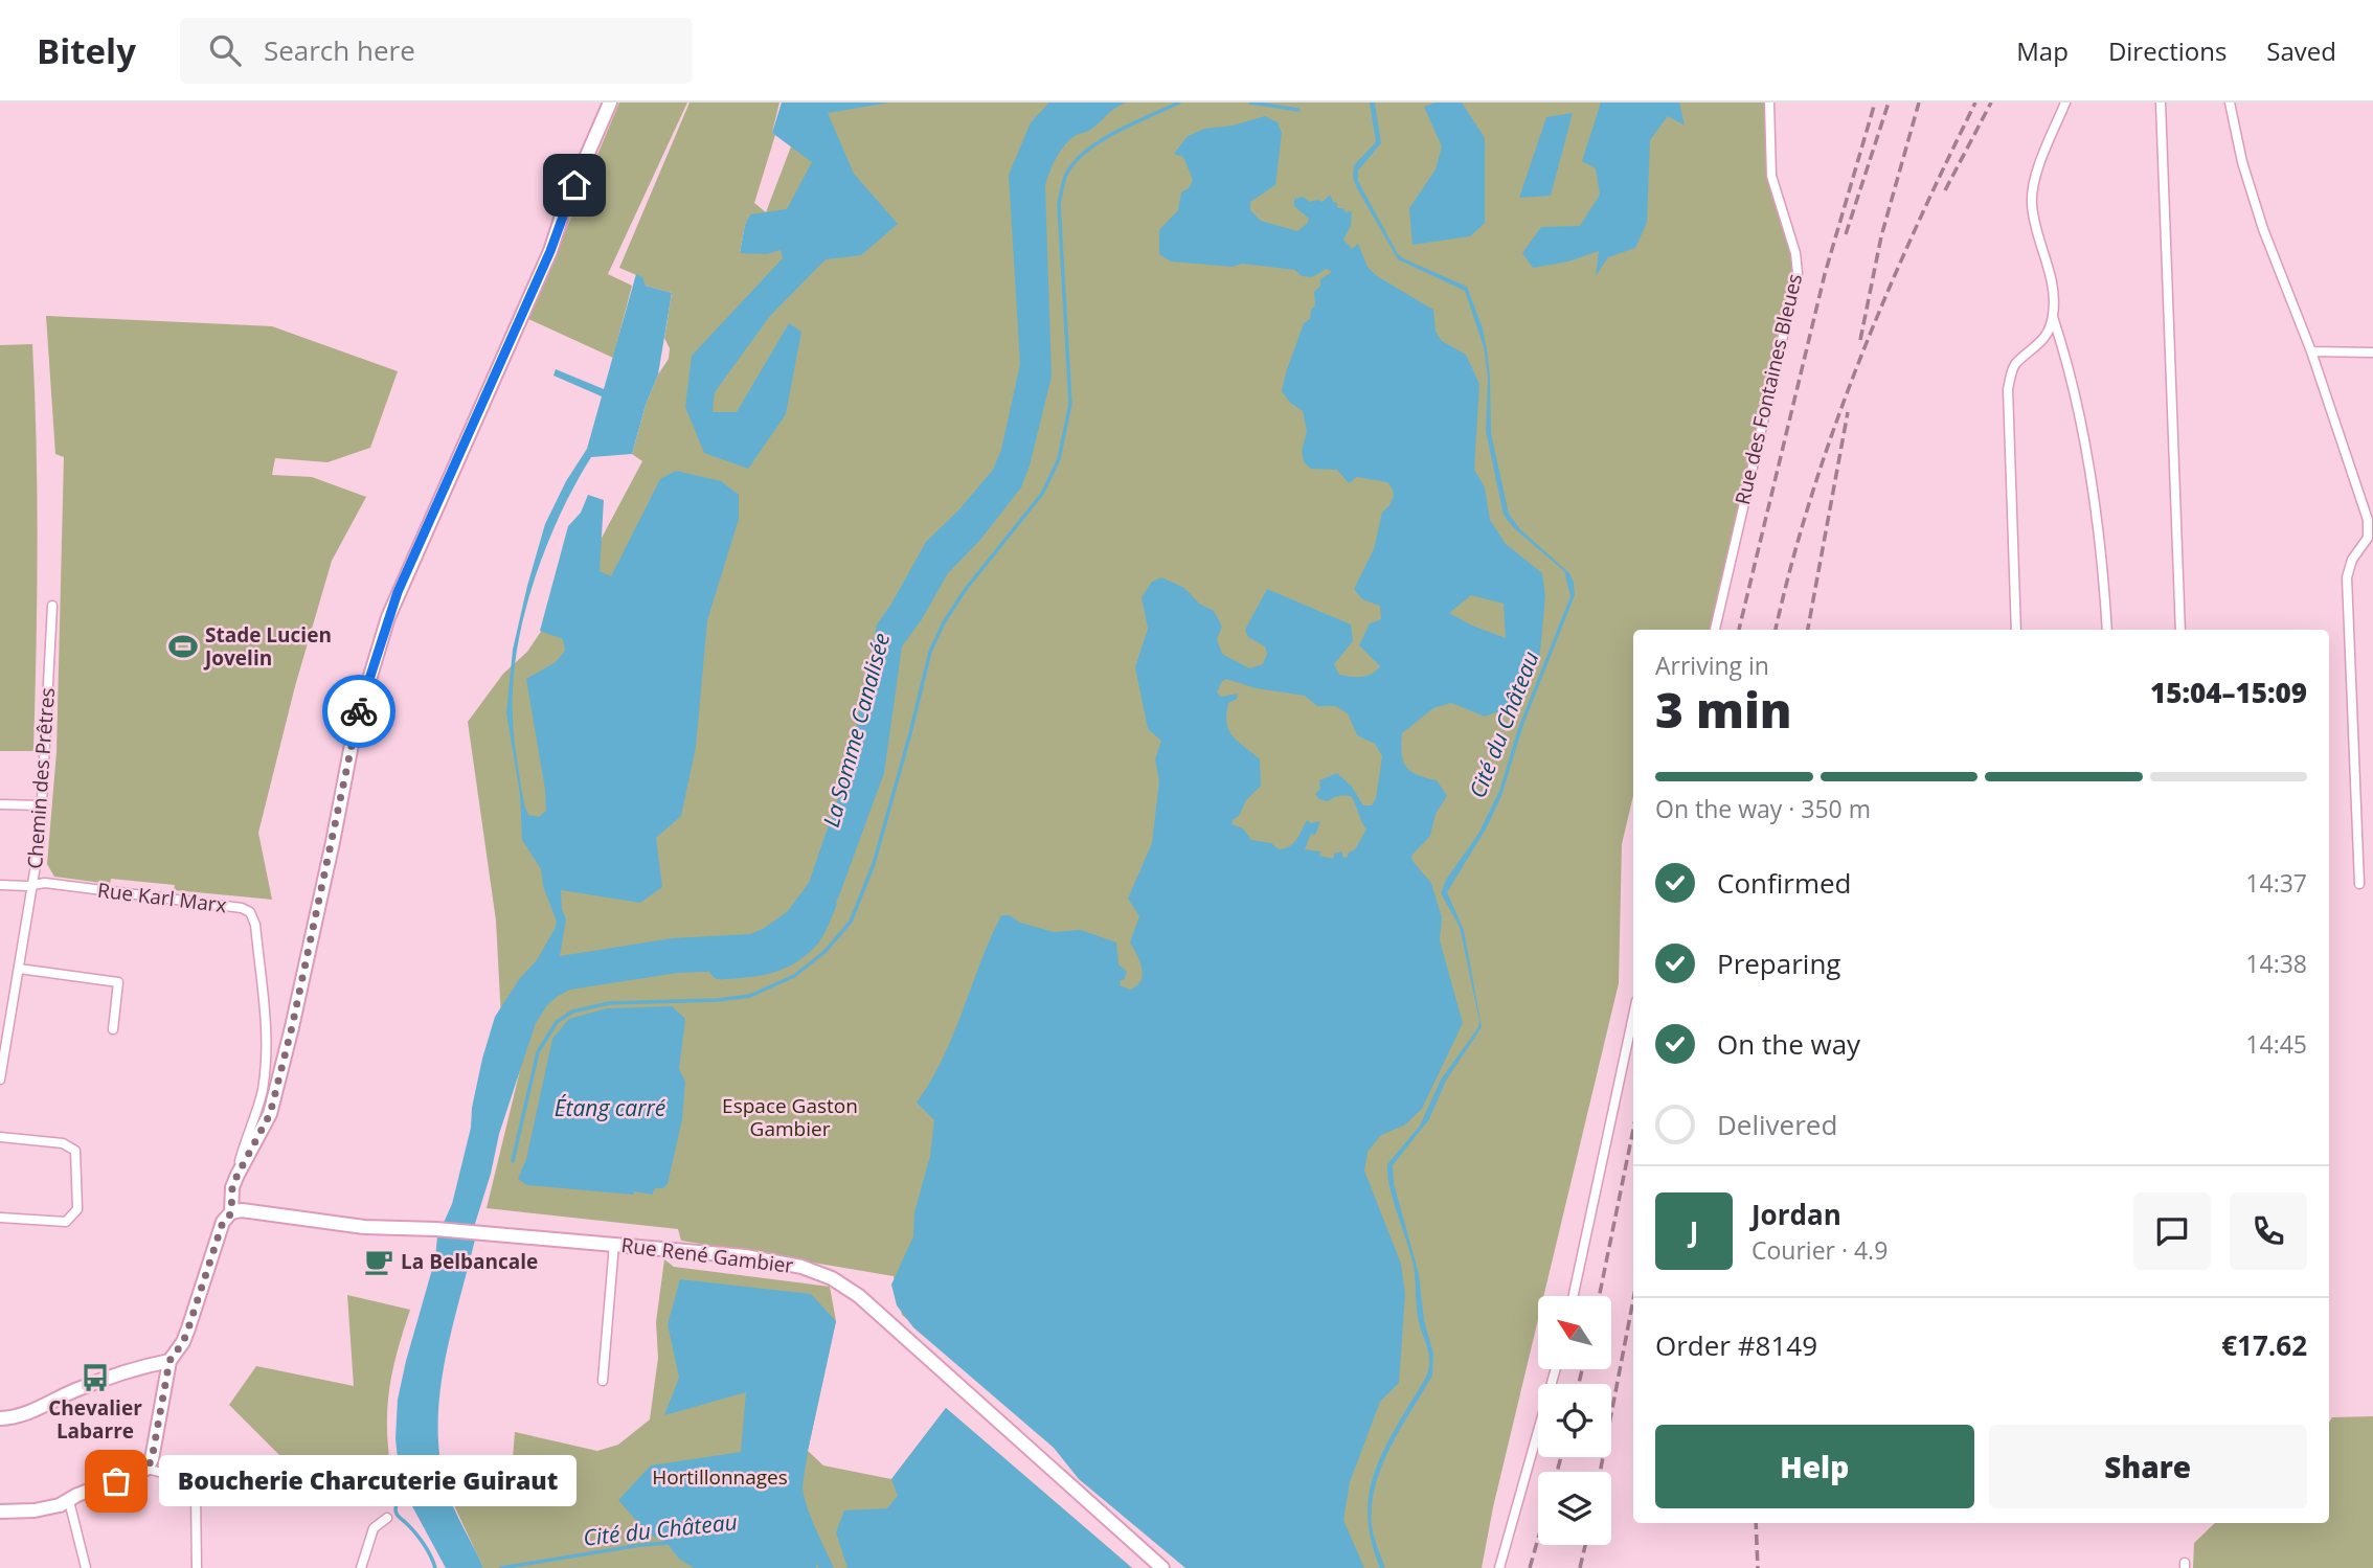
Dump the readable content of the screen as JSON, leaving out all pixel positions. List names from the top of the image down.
{
  "streets": {
    "street": [
      "Rue des Fontaines Bleues",
      "Chemin des Prêtres",
      "Rue Karl Marx",
      "Rue René Gambier"
    ]
  },
  "crossings": [
    ["Chemin des Prêtres", "Rue Karl Marx"]
  ],
  "water": ["Cité du Château", "La Somme Canalisée", "Étang carré"],
  "parks": ["Espace Gaston Gambier", "Hortillonnages"],
  "places": {
    "sports": ["Stade Lucien Jovelin"],
    "cafe": ["La Belbancale"],
    "bus stop": ["Chevalier Labarre"],
    "other": ["Boucherie Charcuterie Guiraut"]
  },
  "north": "top left",
  "page": {
    "header": "Bitely",
    "search": "Search here",
    "nav": ["Map", "Directions", "Saved"],
    "heading": ["3 min", "Arriving in", "15:04–15:09"],
    "panel": [
      "Jordan",
      "Courier · 4.9",
      "Order #8149",
      "€17.62"
    ],
    "bar": "On the way · 350 m",
    "list": [
      ["Confirmed", "14:37"],
      ["Preparing", "14:38"],
      ["On the way", "14:45"],
      "Delivered"
    ],
    "round": "J",
    "buttons": ["Help", "Share"],
    "bubble": "Boucherie Charcuterie Guiraut"
  }
}
